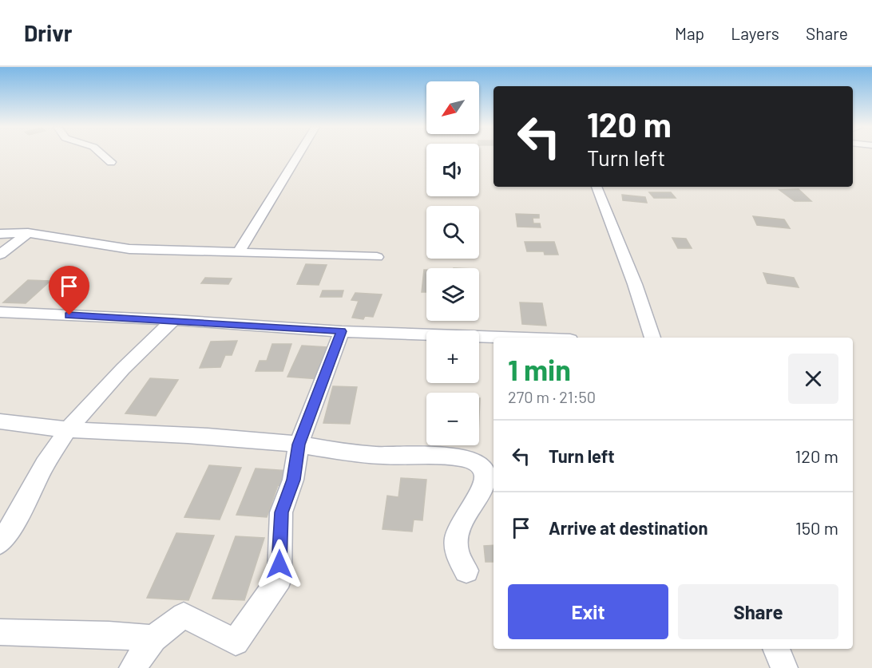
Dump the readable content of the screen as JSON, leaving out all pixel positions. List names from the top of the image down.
{
  "north": "bottom left",
  "page": {
    "header": "Drivr",
    "nav": ["Map", "Layers", "Share"],
    "map_buttons": ["+", "−"],
    "turn": ["120 m", "Turn left"],
    "heading": ["1 min", "270 m · 21:50"],
    "list": [
      {
        "name": "Turn left",
        "value": "120 m"
      },
      {
        "name": "Arrive at destination",
        "value": "150 m"
      }
    ],
    "buttons": ["Exit", "Share"]
  }
}
